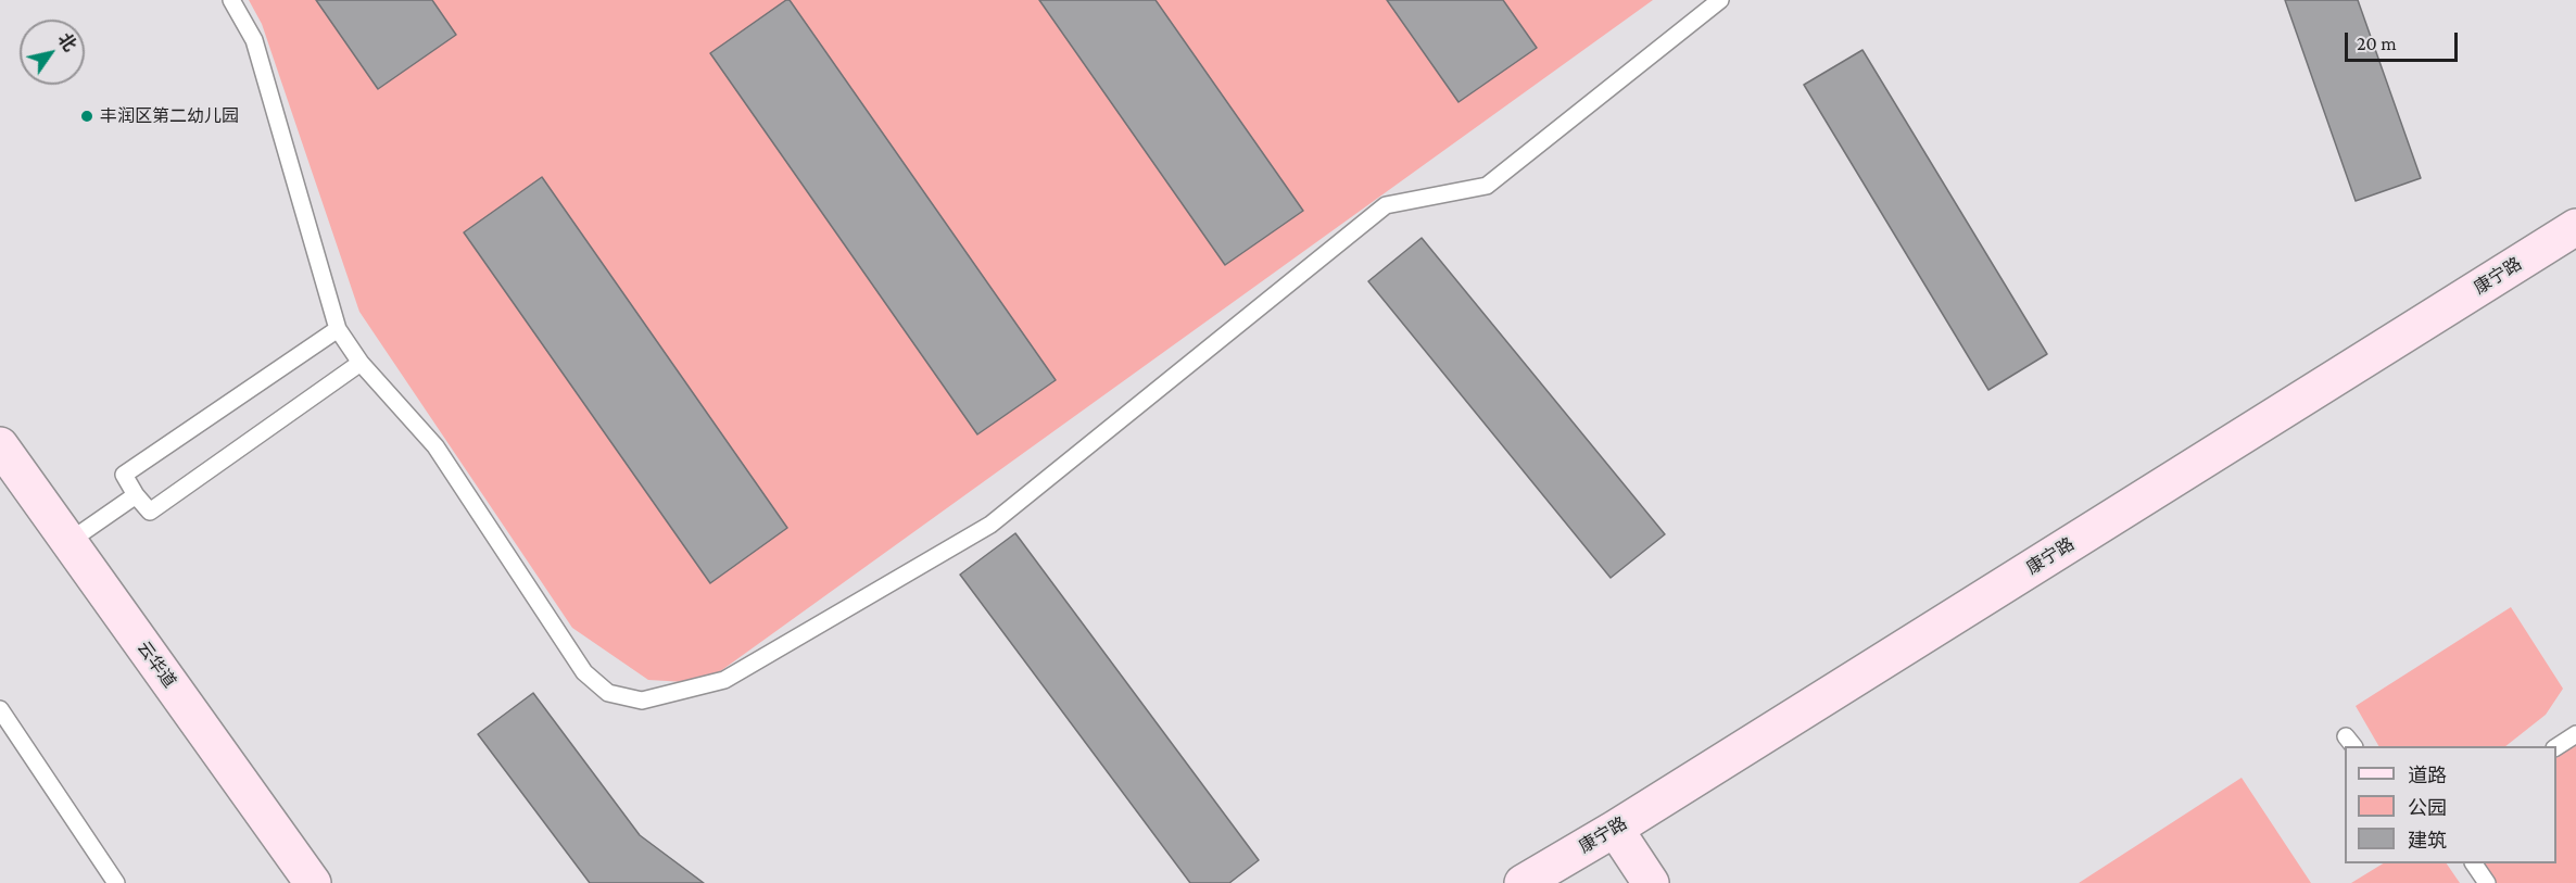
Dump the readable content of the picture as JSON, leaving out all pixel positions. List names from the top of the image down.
{
  "streets": {
    "main road": ["康宁路", "云华道"]
  },
  "places": ["丰润区第二幼儿园"],
  "legend": ["道路", "公园", "建筑"],
  "scale_bar": "20 m",
  "north": "top right"
}
